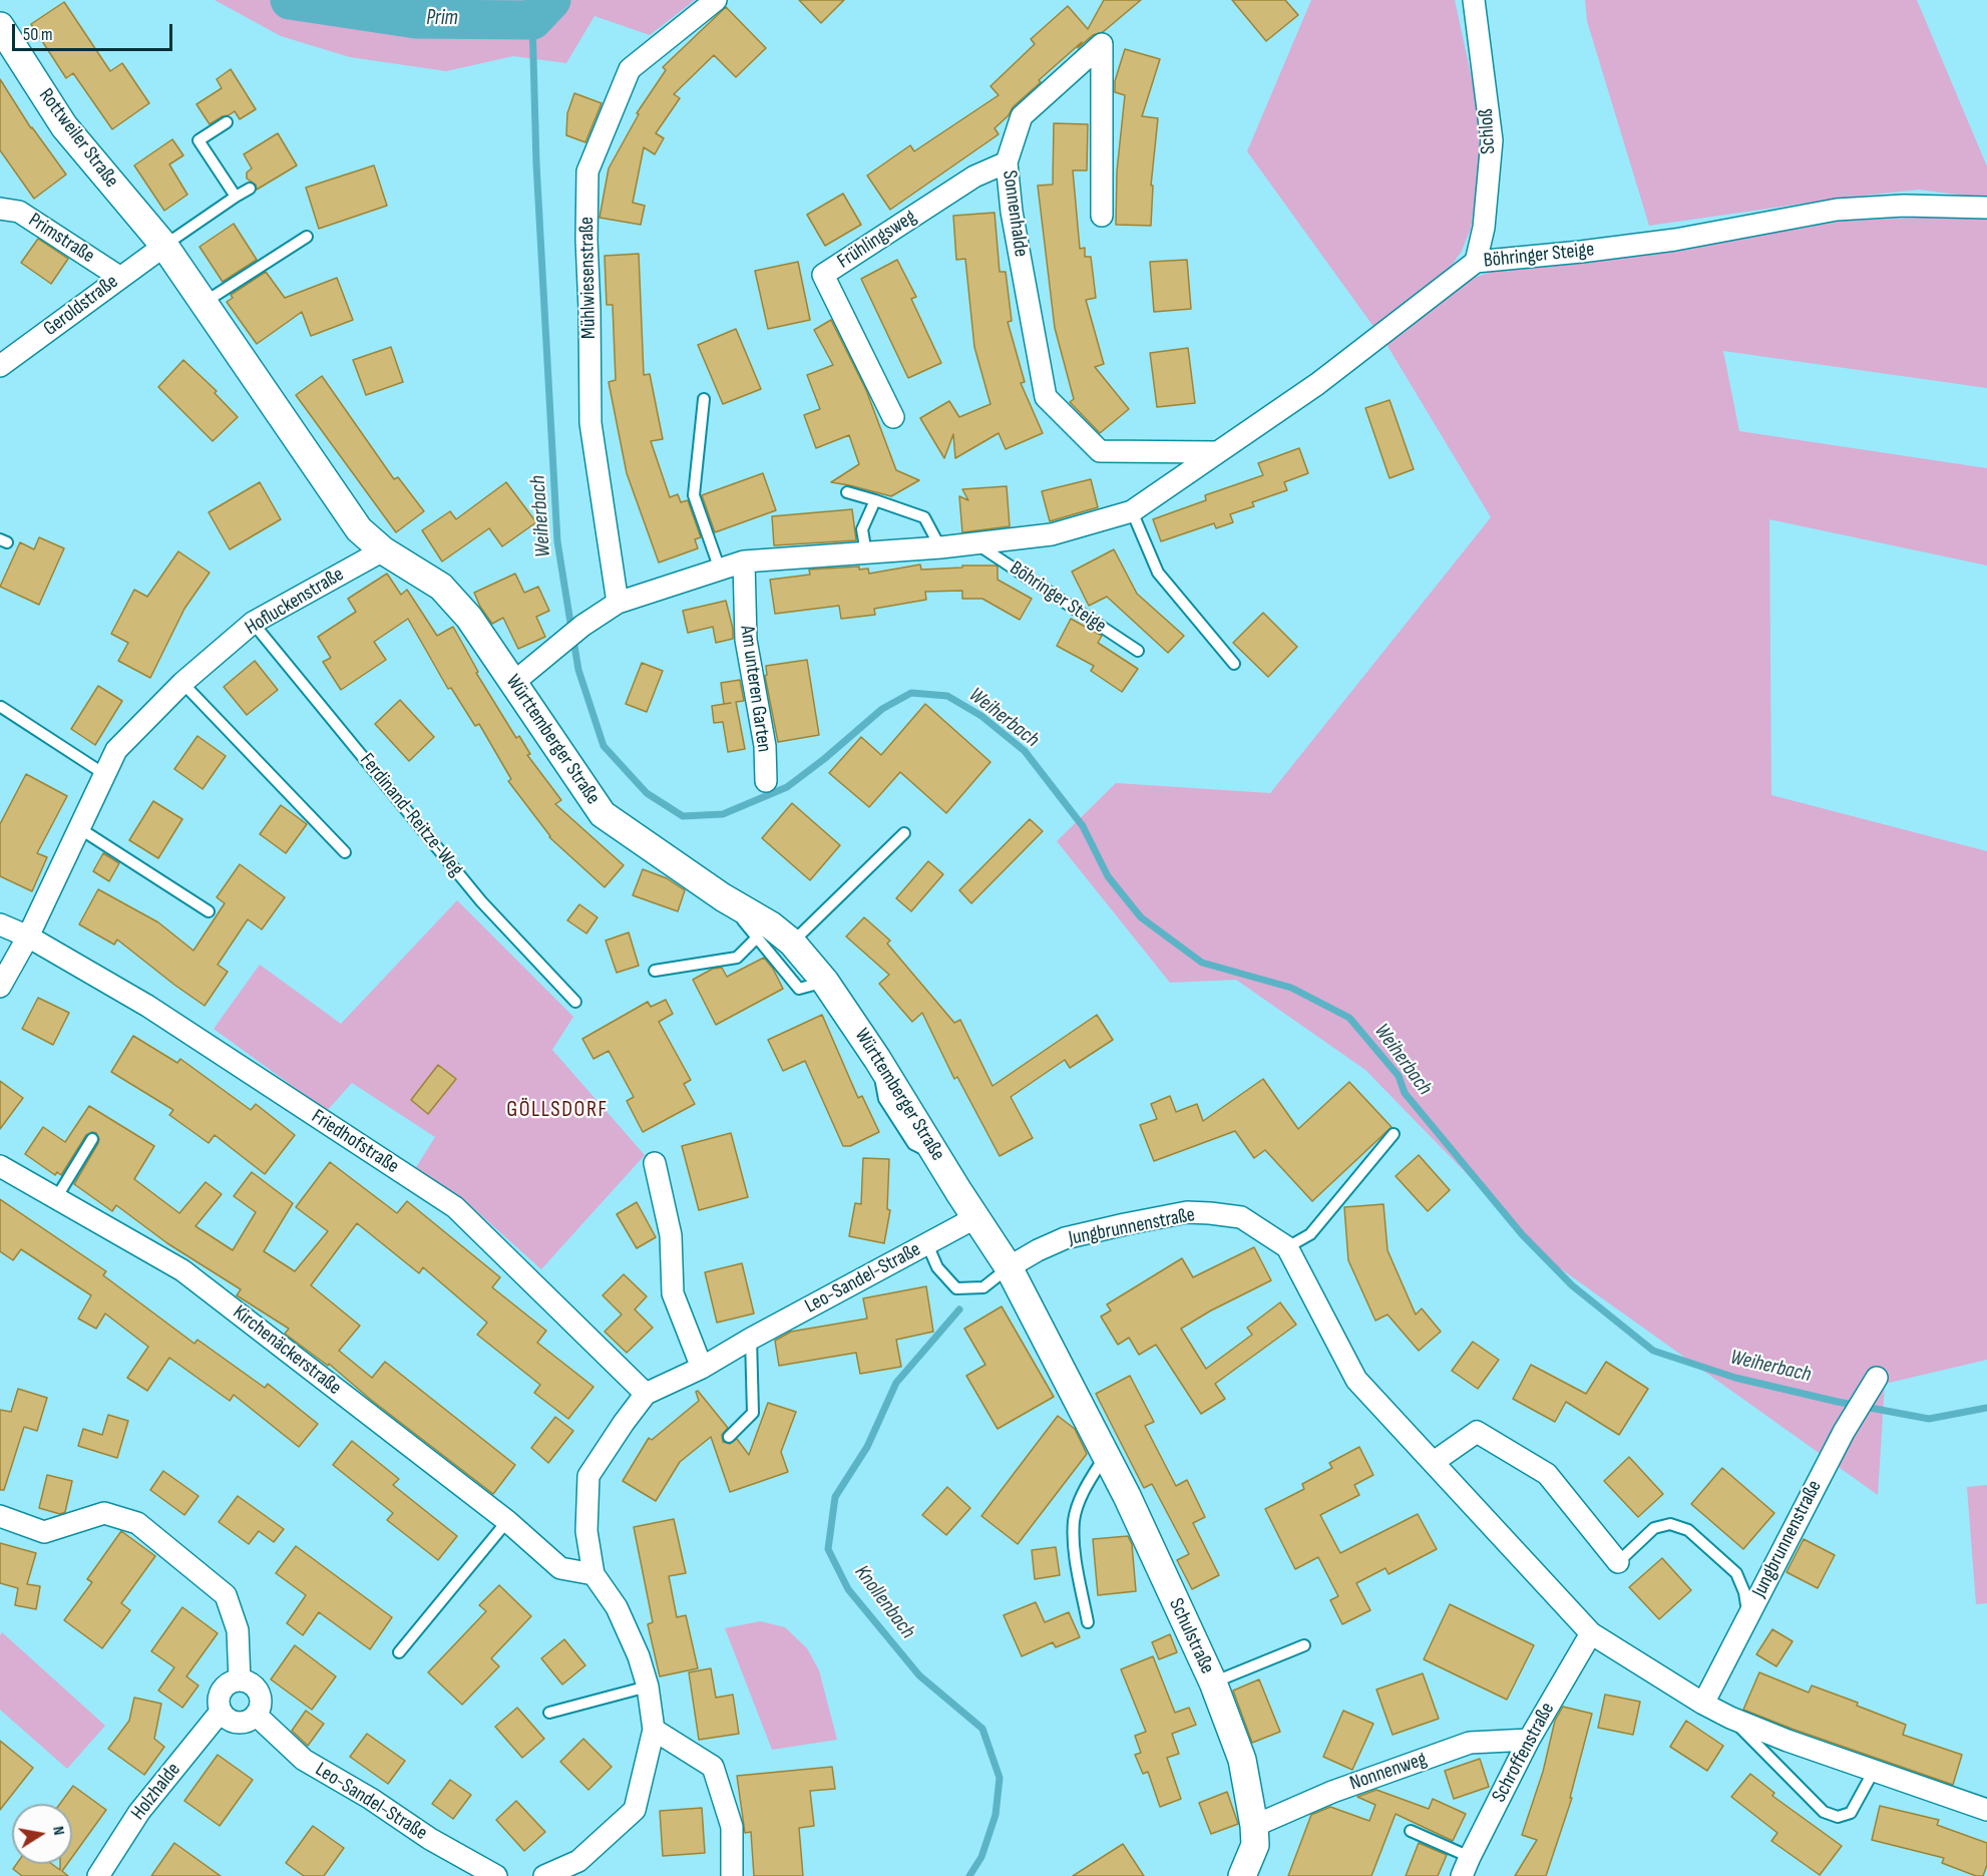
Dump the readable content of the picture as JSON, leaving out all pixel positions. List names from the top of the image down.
{
  "streets": {
    "street": [
      "Schloß",
      "Rottweiler Straße",
      "Sonnenhalde",
      "Primstraße",
      "Frühlingsweg",
      "Böhringer Steige",
      "Mühlwiesenstraße",
      "Geroldstraße",
      "Hofluckenstraße",
      "Am unteren Garten",
      "Württemberger Straße",
      "Friedhofstraße",
      "Jungbrunnenstraße",
      "Leo-Sandel-Straße",
      "Kirchenäckerstraße",
      "Schulstraße",
      "Schroffenstraße",
      "Nonnenweg",
      "Holzhalde"
    ],
    "lane": ["Ferdinand-Reitze-Weg"]
  },
  "crossings": [
    ["Schloß", "Böhringer Steige"],
    ["Rottweiler Straße", "Geroldstraße"],
    ["Rottweiler Straße", "Württemberger Straße"],
    ["Sonnenhalde", "Frühlingsweg"],
    ["Sonnenhalde", "Böhringer Steige"],
    ["Primstraße", "Geroldstraße"],
    ["Böhringer Steige", "Mühlwiesenstraße"],
    ["Böhringer Steige", "Am unteren Garten"],
    ["Böhringer Steige", "Württemberger Straße"],
    ["Geroldstraße", "Württemberger Straße"],
    ["Hofluckenstraße", "Württemberger Straße"],
    ["Hofluckenstraße", "Ferdinand-Reitze-Weg"],
    ["Hofluckenstraße", "Friedhofstraße"],
    ["Württemberger Straße", "Jungbrunnenstraße"],
    ["Württemberger Straße", "Leo-Sandel-Straße"],
    ["Württemberger Straße", "Schulstraße"],
    ["Friedhofstraße", "Leo-Sandel-Straße"],
    ["Jungbrunnenstraße", "Schulstraße"],
    ["Jungbrunnenstraße", "Schroffenstraße"],
    ["Leo-Sandel-Straße", "Kirchenäckerstraße"],
    ["Leo-Sandel-Straße", "Holzhalde"],
    ["Schulstraße", "Nonnenweg"],
    ["Schroffenstraße", "Nonnenweg"]
  ],
  "districts": ["GÖLLSDORF"],
  "water": ["Prim", "Weiherbach", "Knollenbach"],
  "scale_bar": "50 m",
  "north": "right"
}
